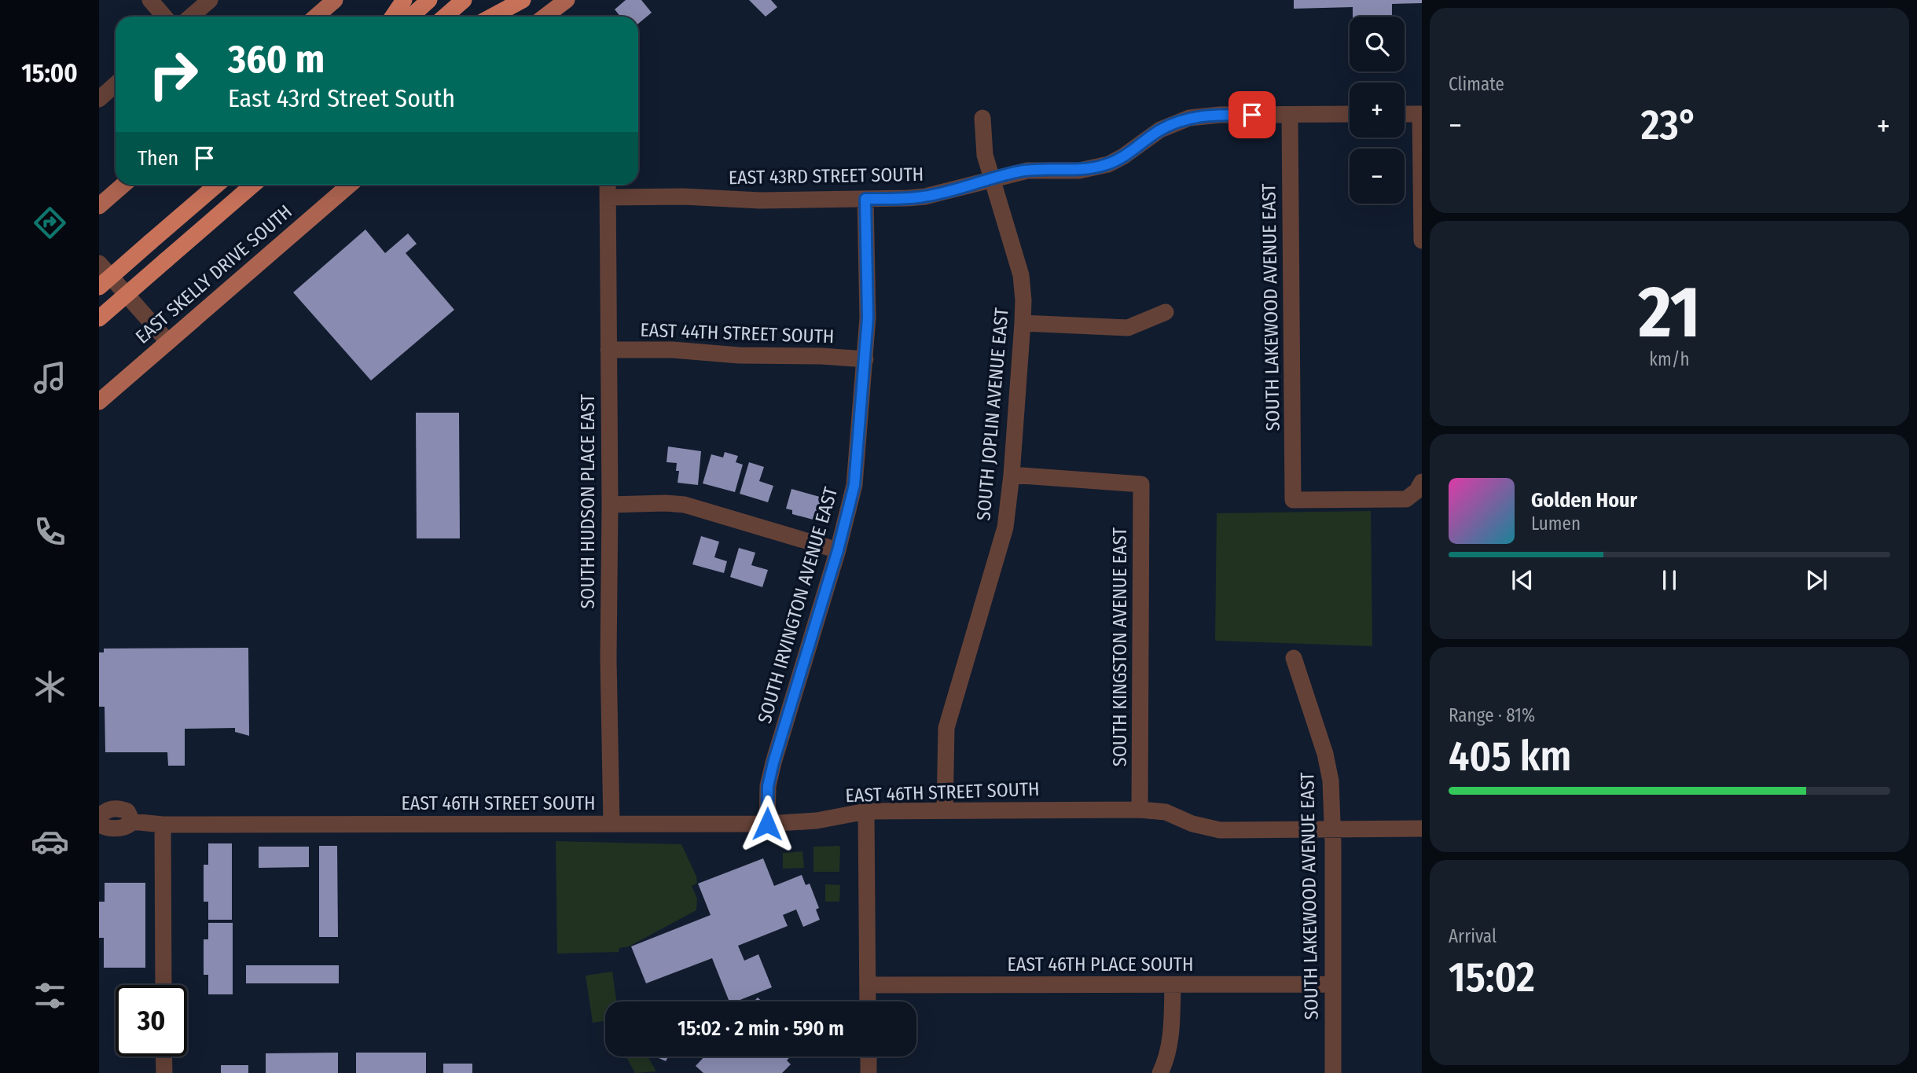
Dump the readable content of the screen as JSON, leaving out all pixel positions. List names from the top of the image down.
{
  "streets": {
    "main road": ["EAST SKELLY DRIVE SOUTH"],
    "street": [
      "EAST 43RD STREET SOUTH",
      "SOUTH LAKEWOOD AVENUE EAST",
      "EAST 44TH STREET SOUTH",
      "SOUTH JOPLIN AVENUE EAST",
      "SOUTH HUDSON PLACE EAST",
      "SOUTH IRVINGTON AVENUE EAST",
      "SOUTH KINGSTON AVENUE EAST",
      "EAST 46TH STREET SOUTH",
      "EAST 46TH PLACE SOUTH"
    ]
  },
  "crossings": [
    ["EAST 43RD STREET SOUTH", "SOUTH LAKEWOOD AVENUE EAST"],
    ["EAST 43RD STREET SOUTH", "SOUTH JOPLIN AVENUE EAST"],
    ["EAST 43RD STREET SOUTH", "SOUTH HUDSON PLACE EAST"],
    ["EAST 43RD STREET SOUTH", "SOUTH IRVINGTON AVENUE EAST"],
    ["SOUTH LAKEWOOD AVENUE EAST", "EAST 46TH STREET SOUTH"],
    ["SOUTH LAKEWOOD AVENUE EAST", "EAST 46TH PLACE SOUTH"],
    ["EAST 44TH STREET SOUTH", "SOUTH HUDSON PLACE EAST"],
    ["EAST 44TH STREET SOUTH", "SOUTH IRVINGTON AVENUE EAST"],
    ["SOUTH JOPLIN AVENUE EAST", "SOUTH KINGSTON AVENUE EAST"],
    ["SOUTH JOPLIN AVENUE EAST", "EAST 46TH STREET SOUTH"],
    ["SOUTH HUDSON PLACE EAST", "EAST 46TH STREET SOUTH"],
    ["SOUTH IRVINGTON AVENUE EAST", "EAST 46TH STREET SOUTH"],
    ["SOUTH KINGSTON AVENUE EAST", "EAST 46TH STREET SOUTH"]
  ],
  "page": {
    "tabs": "15:00",
    "tile": [
      "Climate",
      ["21", "km/h"],
      ["Range · 81%", "405 km"],
      ["Arrival", "15:02"]
    ],
    "map_buttons": ["+", "−"],
    "turn": ["360 m", "East 43rd Street South"],
    "heat": ["−", "23°", "+"],
    "then": "Then",
    "song": ["Golden Hour", "Lumen"],
    "limit": "30",
    "trip": "15:02 · 2 min · 590 m"
  }
}
